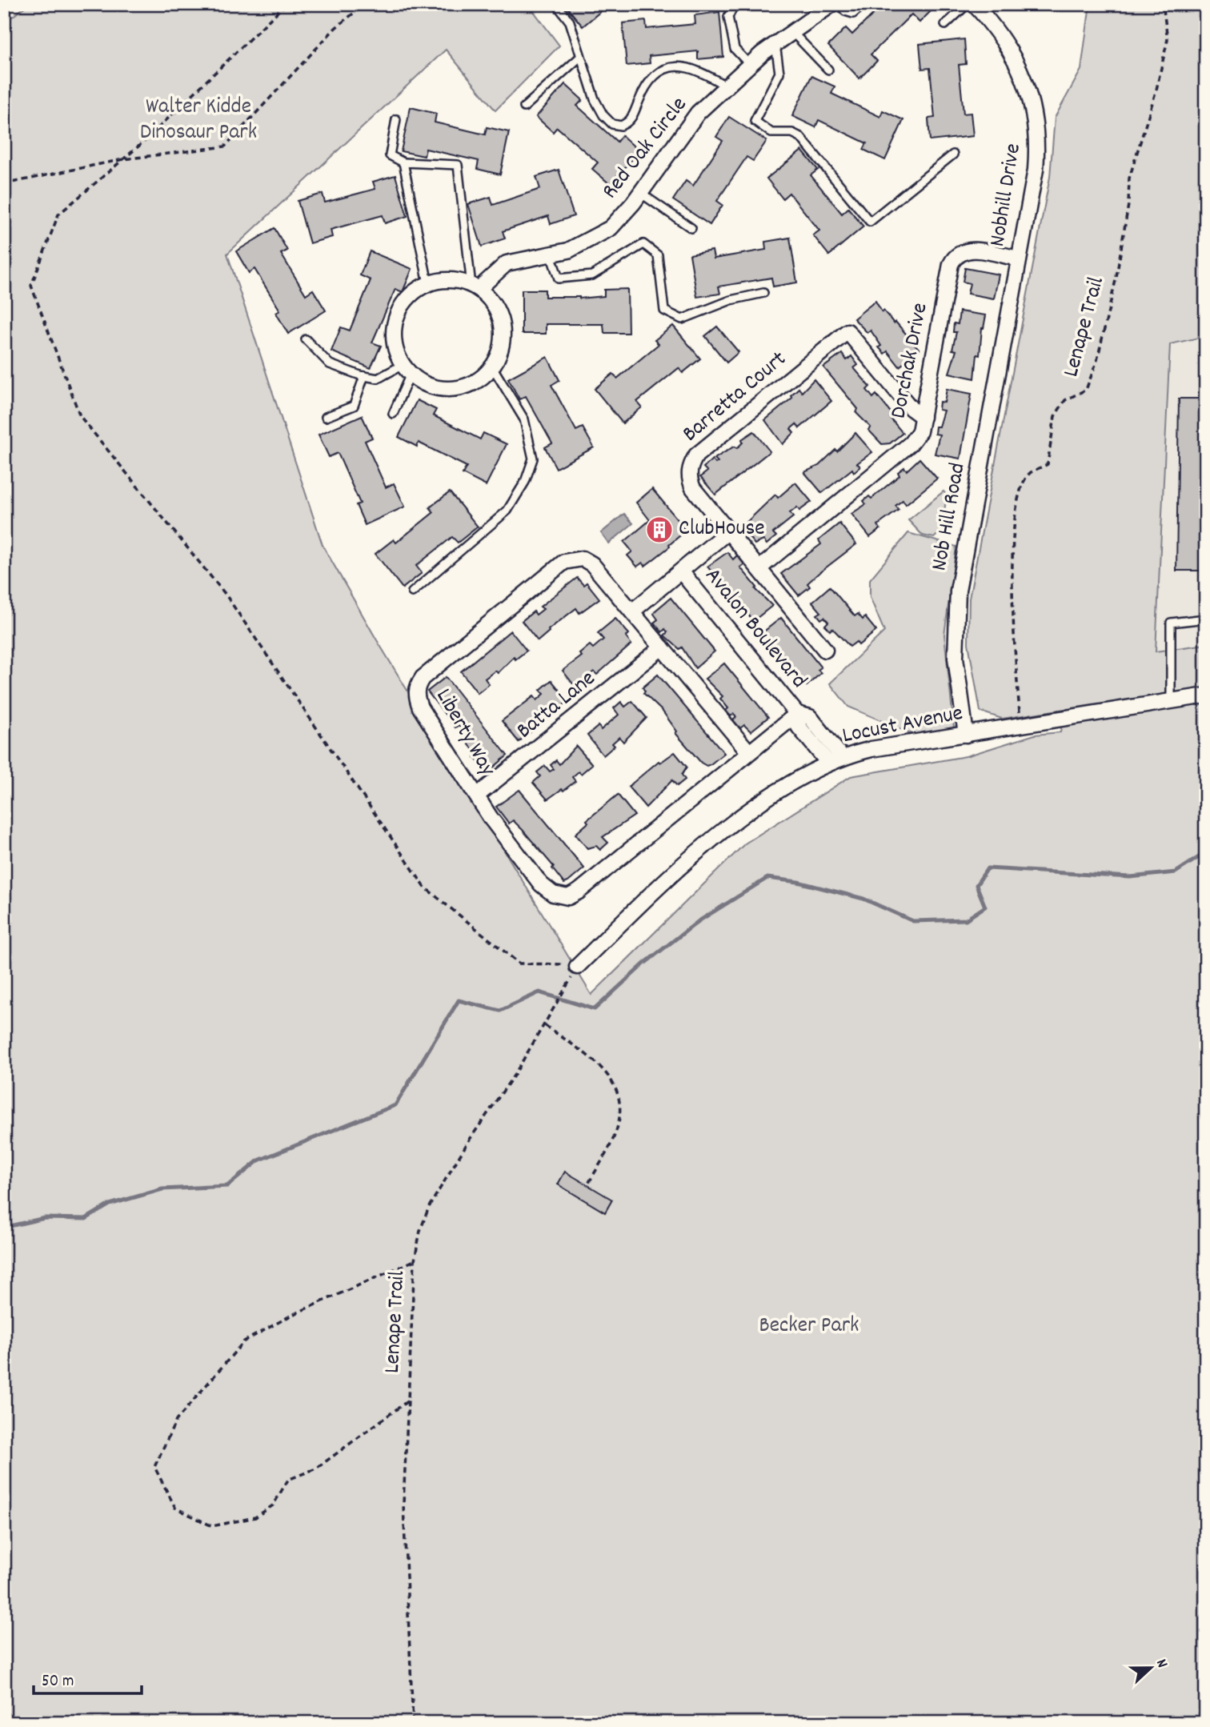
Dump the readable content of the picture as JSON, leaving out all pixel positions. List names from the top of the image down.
{
  "streets": {
    "street": [
      "Red Oak Circle",
      "Nobhill Drive",
      "Dorchak Drive",
      "Barretta Court",
      "Nob Hill Road",
      "Avalon Boulevard",
      "Batta Lane",
      "Locust Avenue",
      "Liberty Way"
    ],
    "path": ["Lenape Trail"]
  },
  "crossings": [
    ["Nobhill Drive", "Dorchak Drive"],
    ["Nobhill Drive", "Nob Hill Road"],
    ["Lenape Trail", "Locust Avenue"],
    ["Dorchak Drive", "Barretta Court"],
    ["Barretta Court", "Avalon Boulevard"],
    ["Nob Hill Road", "Locust Avenue"],
    ["Avalon Boulevard", "Locust Avenue"],
    ["Avalon Boulevard", "Liberty Way"],
    ["Batta Lane", "Liberty Way"]
  ],
  "parks": ["Walter Kidde Dinosaur Park", "Becker Park"],
  "places": {
    "building": ["ClubHouse"]
  },
  "scale_bar": "50 m",
  "north": "right"
}
